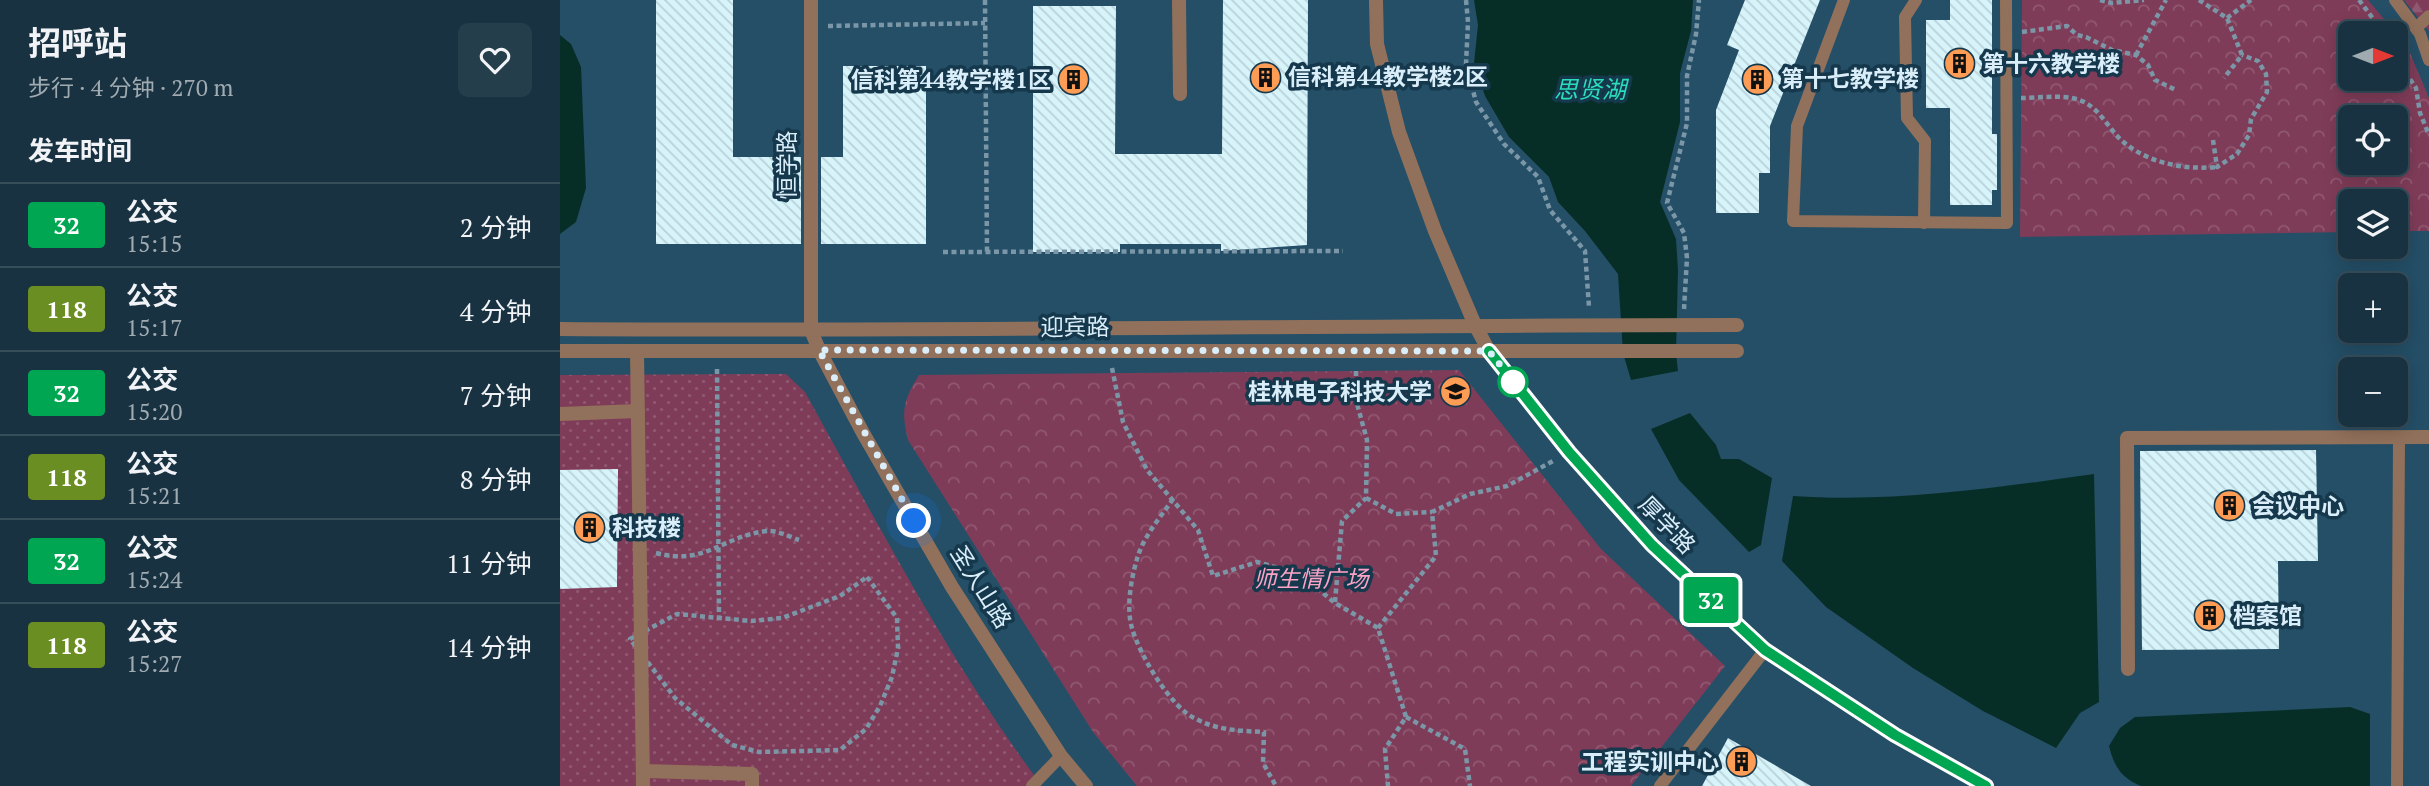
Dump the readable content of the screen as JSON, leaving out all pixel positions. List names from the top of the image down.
{
  "streets": {
    "street": [
      "恒学路",
      "迎宾路",
      "厚学路",
      "圣人山路"
    ]
  },
  "crossings": [
    ["恒学路", "迎宾路"],
    ["恒学路", "圣人山路"],
    ["迎宾路", "厚学路"],
    ["迎宾路", "圣人山路"]
  ],
  "water": ["思贤湖"],
  "parks": ["师生情广场"],
  "places": {
    "building": [
      "第十六教学楼",
      "信科第44教学楼2区",
      "第十七教学楼",
      "信科第44教学楼1区",
      "会议中心",
      "科技楼",
      "档案馆",
      "工程实训中心"
    ],
    "school or university": ["桂林电子科技大学"]
  },
  "lines": ["bus line 32"],
  "north": "right",
  "page": {
    "heading": [
      ["招呼站", "步行 · 4 分钟 · 270 m"],
      "发车时间"
    ],
    "on_map": "32",
    "map_buttons": ["+", "−"],
    "list": [
      {
        "mark": "32",
        "name": "公交",
        "note": "15:15",
        "value": "2 分钟"
      },
      {
        "mark": "118",
        "name": "公交",
        "note": "15:17",
        "value": "4 分钟"
      },
      {
        "mark": "32",
        "name": "公交",
        "note": "15:20",
        "value": "7 分钟"
      },
      {
        "mark": "118",
        "name": "公交",
        "note": "15:21",
        "value": "8 分钟"
      },
      {
        "mark": "32",
        "name": "公交",
        "note": "15:24",
        "value": "11 分钟"
      },
      {
        "mark": "118",
        "name": "公交",
        "note": "15:27",
        "value": "14 分钟"
      }
    ]
  }
}
